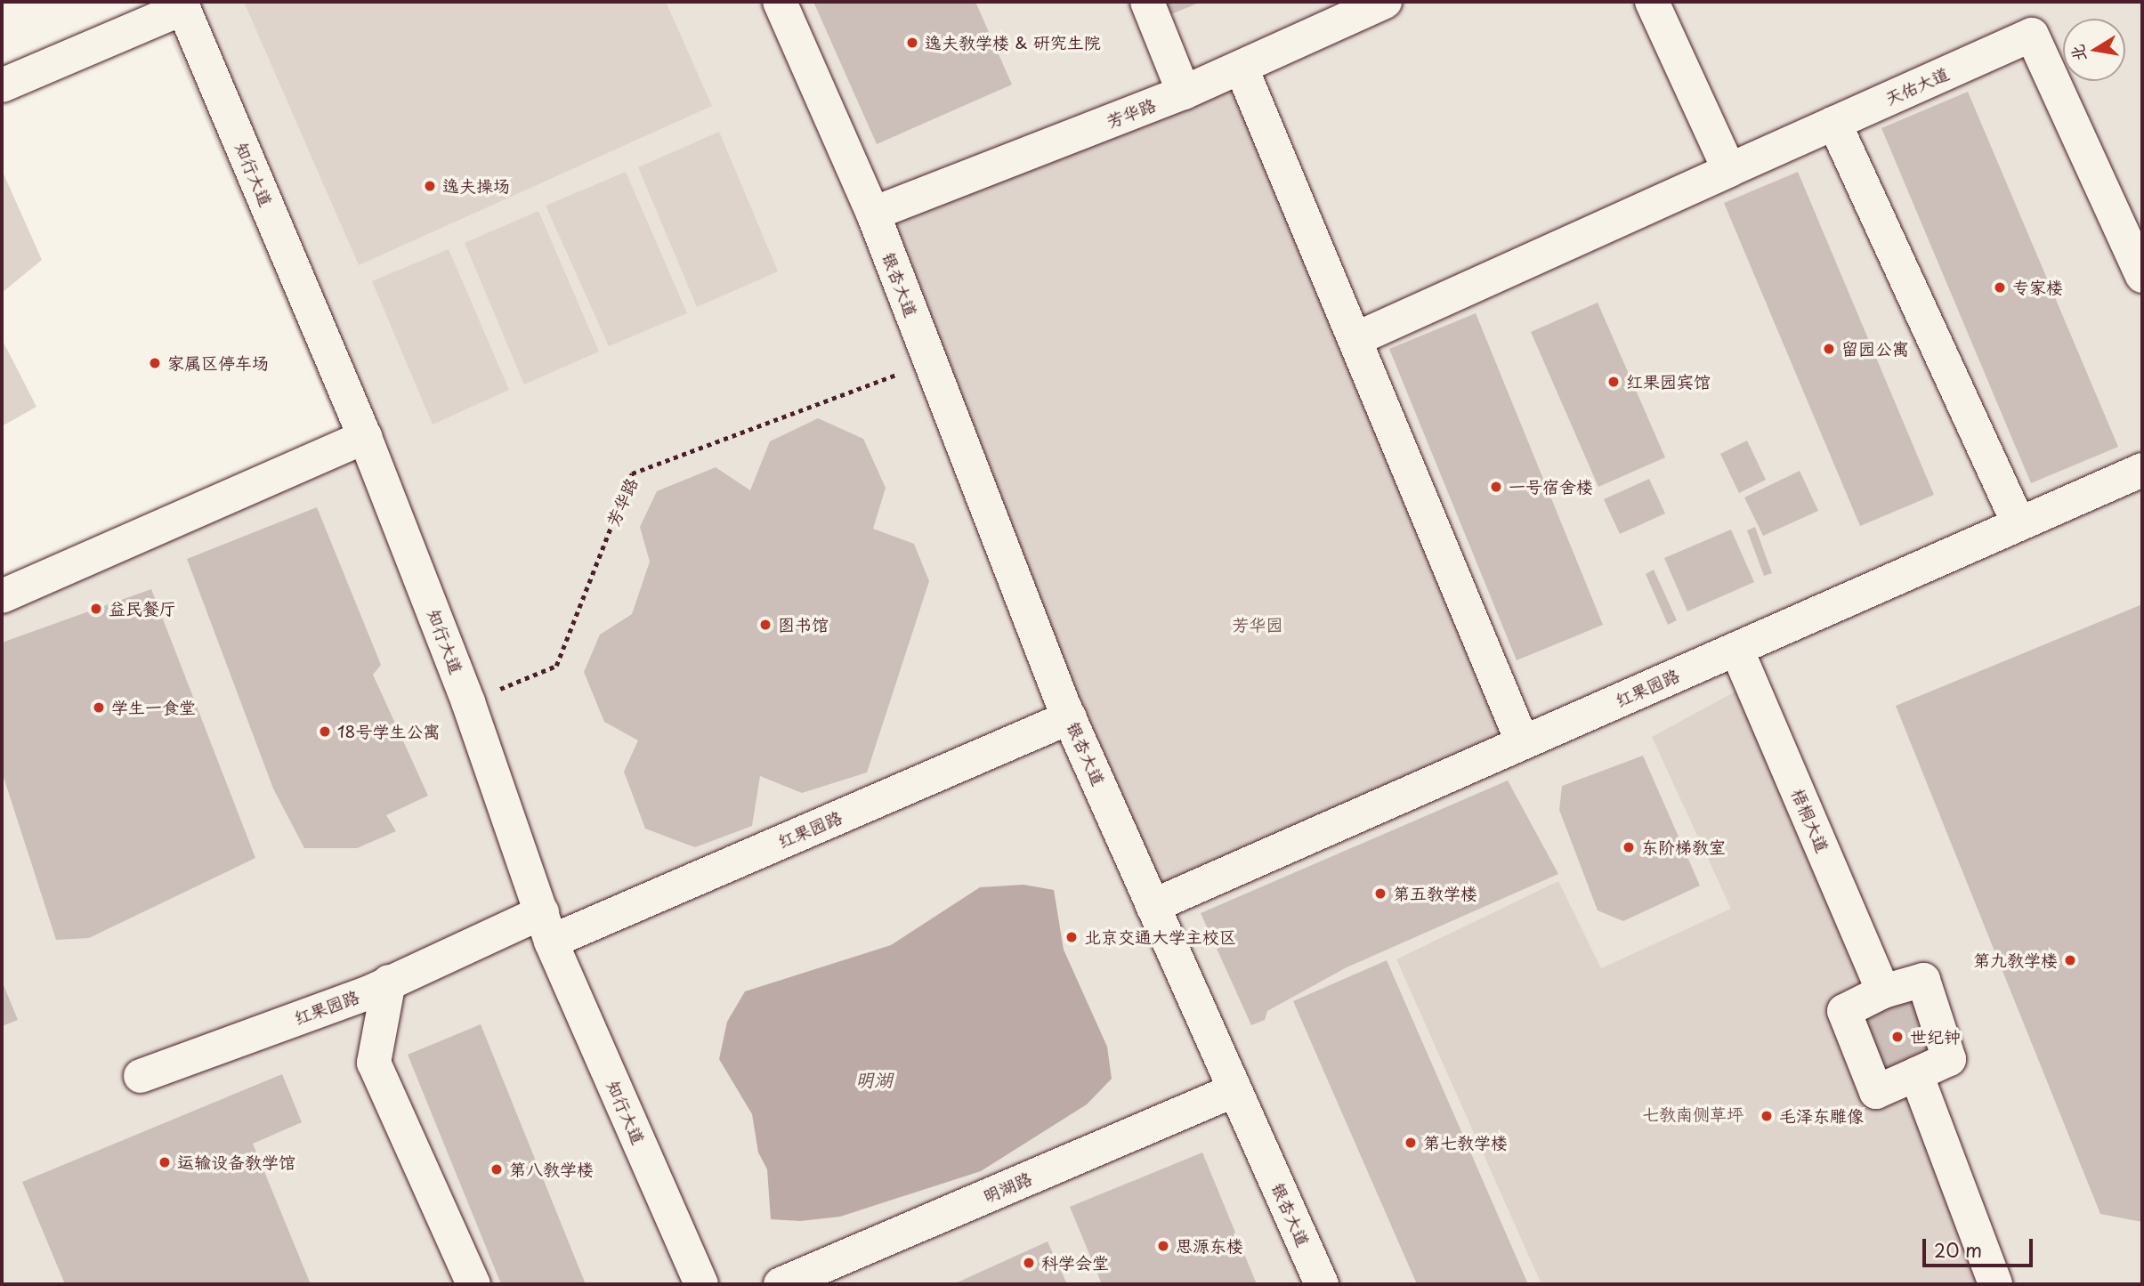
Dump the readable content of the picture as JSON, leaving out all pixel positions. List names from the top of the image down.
{
  "streets": {
    "street": [
      "天佑大道",
      "芳华路",
      "知行大道",
      "银杏大道",
      "红果园路",
      "梧桐大道",
      "明湖路"
    ]
  },
  "crossings": [
    ["芳华路", "知行大道"],
    ["芳华路", "银杏大道"],
    ["知行大道", "红果园路"],
    ["银杏大道", "红果园路"],
    ["银杏大道", "明湖路"],
    ["红果园路", "梧桐大道"]
  ],
  "water": ["明湖"],
  "parks": ["芳华园", "七教南侧草坪"],
  "places": [
    "逸夫教学楼 & 研究生院",
    "逸夫操场",
    "专家楼",
    "留园公寓",
    "家属区停车场",
    "红果园宾馆",
    "一号宿舍楼",
    "益民餐厅",
    "图书馆",
    "学生一食堂",
    "18号学生公寓",
    "东阶梯教室",
    "第五教学楼",
    "北京交通大学主校区",
    "第九教学楼",
    "世纪钟",
    "毛泽东雕像",
    "第七教学楼",
    "运输设备教学馆",
    "第八教学楼",
    "思源东楼",
    "科学会堂"
  ],
  "scale_bar": "20 m",
  "north": "left"
}
